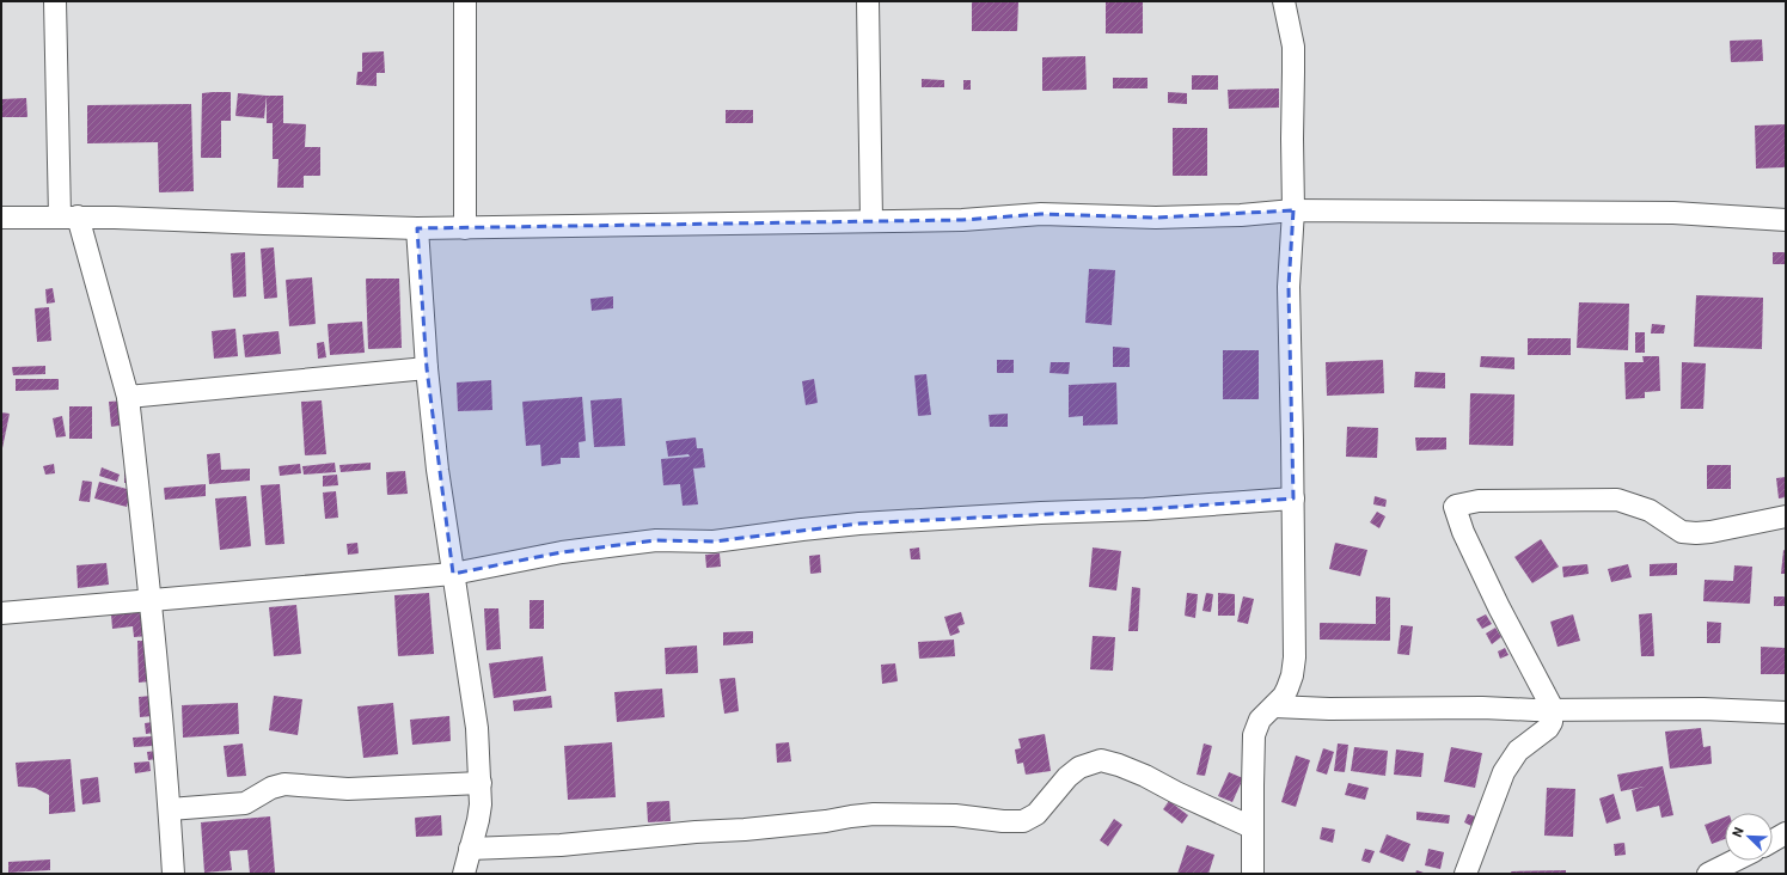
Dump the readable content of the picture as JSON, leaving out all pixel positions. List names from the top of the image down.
{
  "north": "top left"
}
